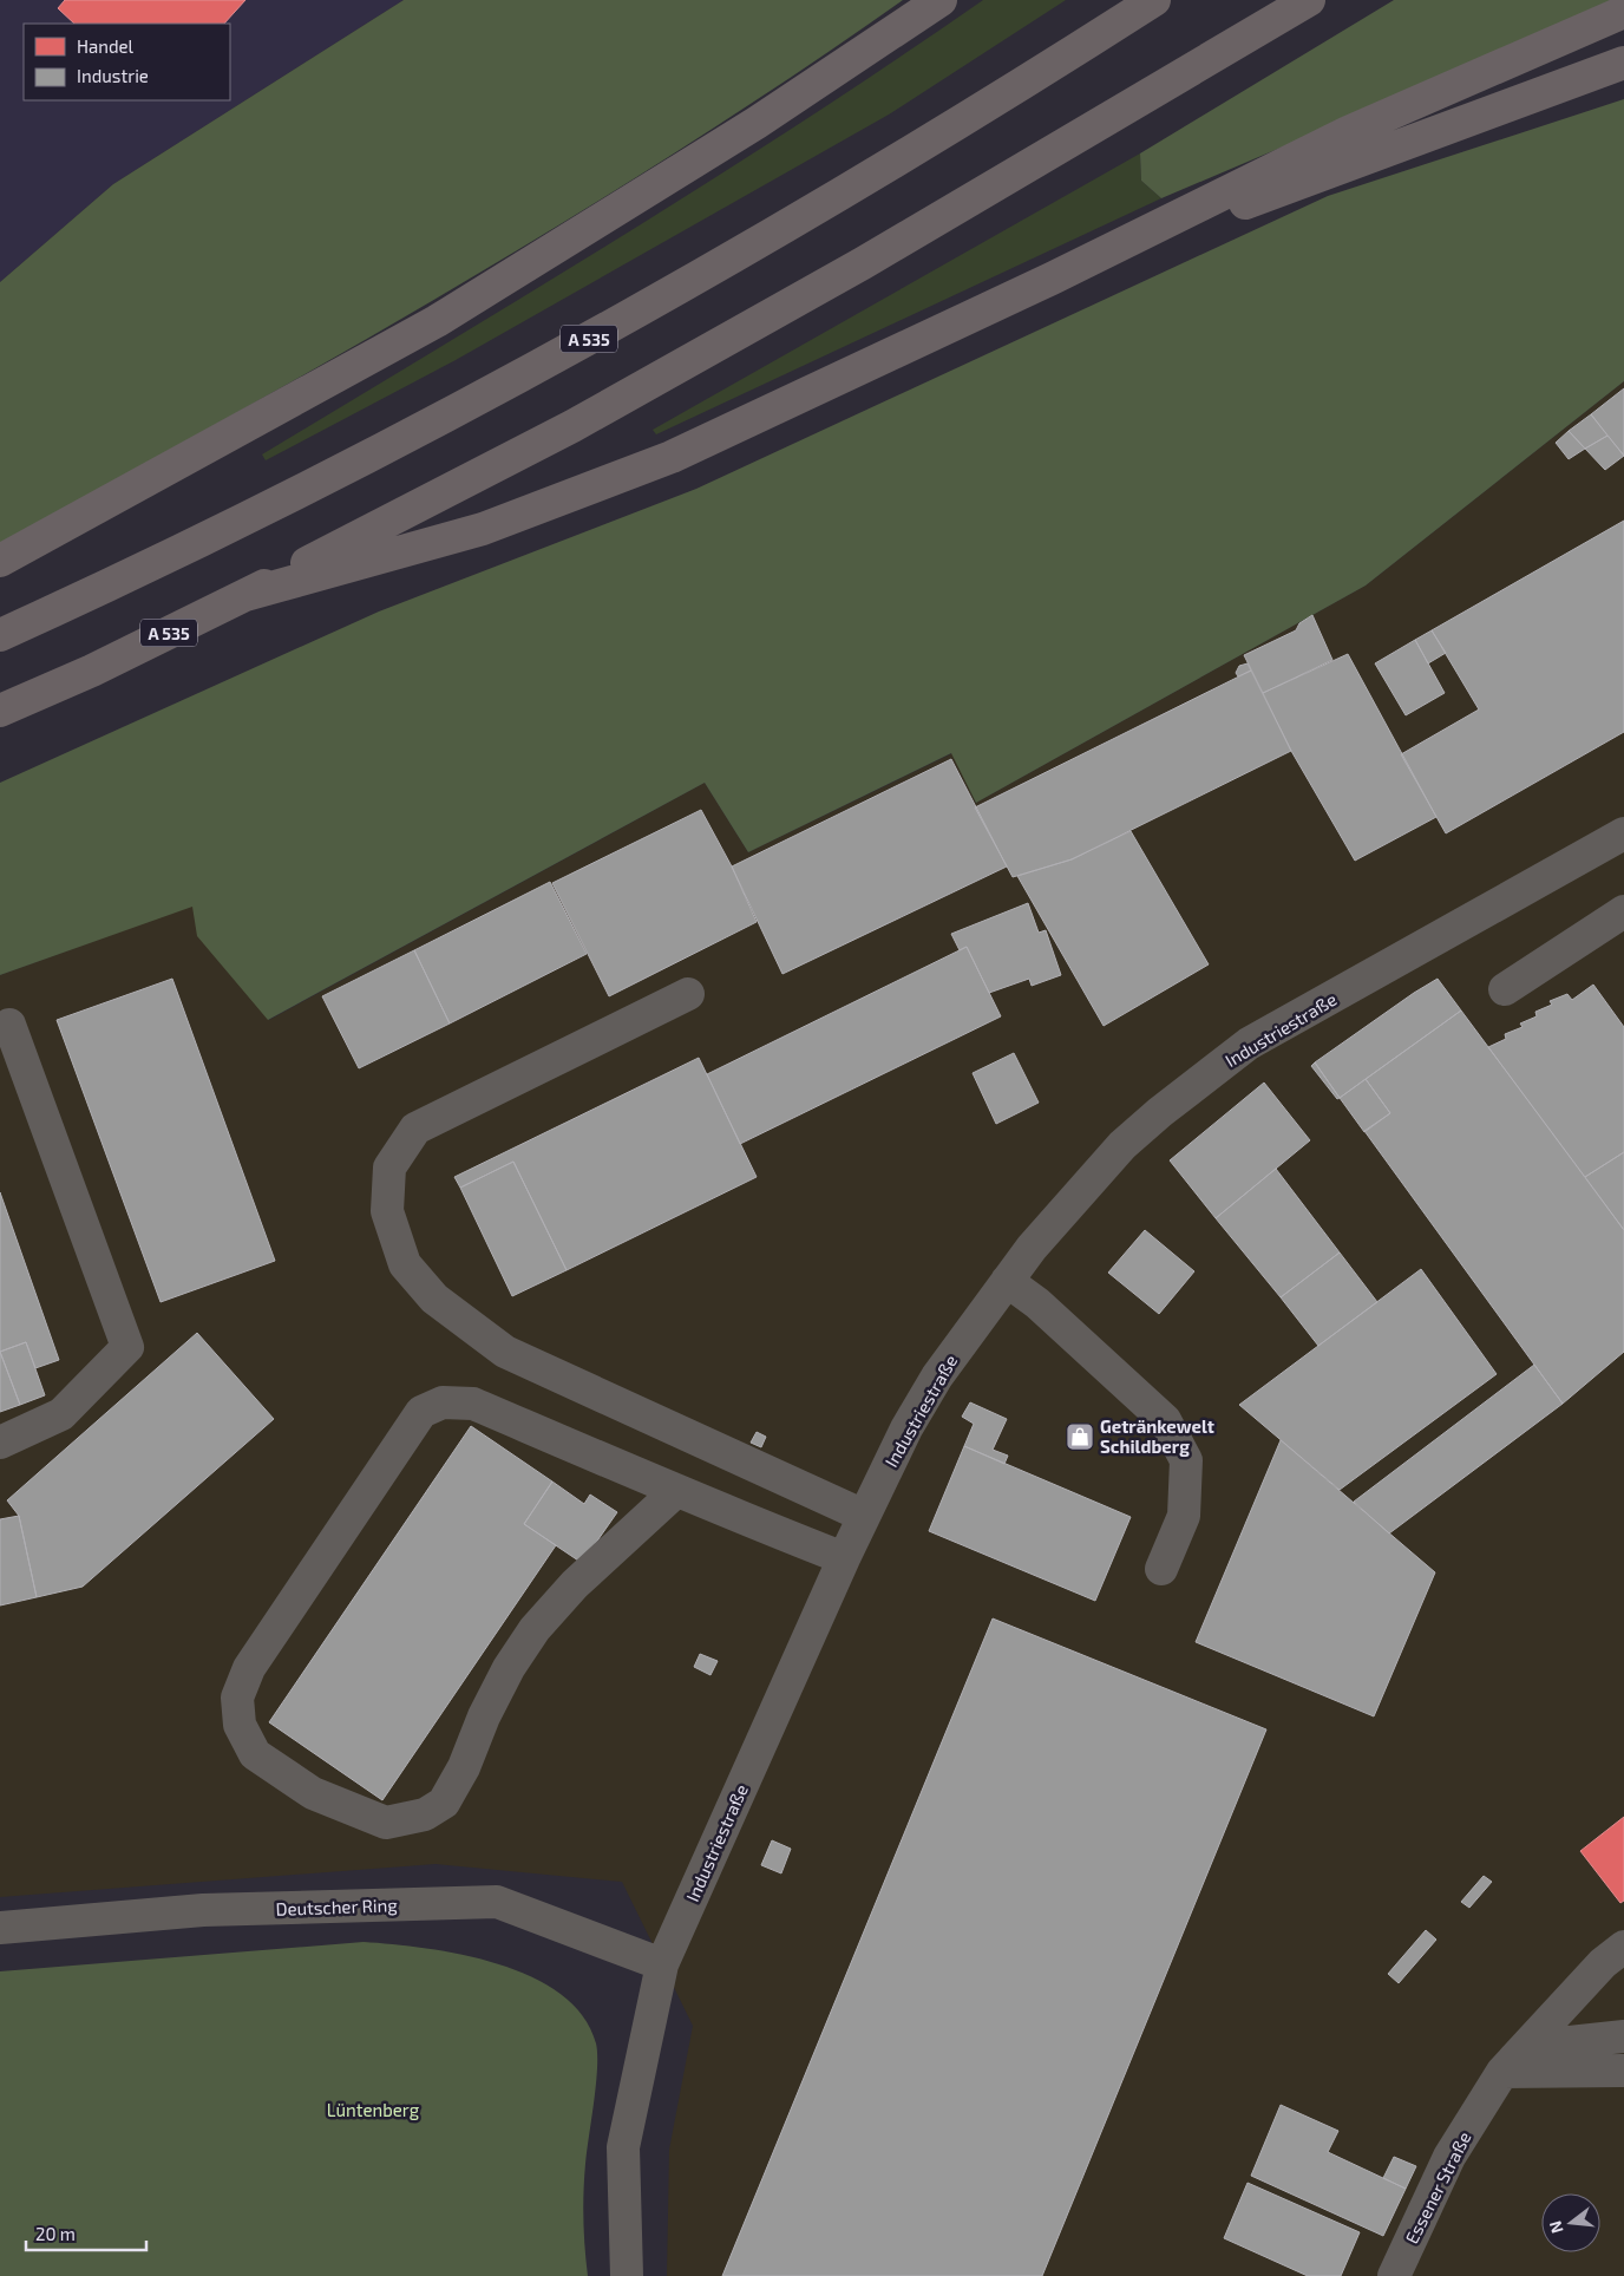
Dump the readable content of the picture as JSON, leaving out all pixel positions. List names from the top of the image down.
{
  "streets": {
    "highway": ["A 535"],
    "street": ["Industriestraße", "Deutscher Ring", "Essener Straße"]
  },
  "crossings": [
    ["Industriestraße", "Deutscher Ring"]
  ],
  "parks": ["Lüntenberg"],
  "places": {
    "shop": ["Getränkewelt Schildberg"]
  },
  "legend": ["Handel", "Industrie"],
  "scale_bar": "20 m",
  "north": "left"
}
